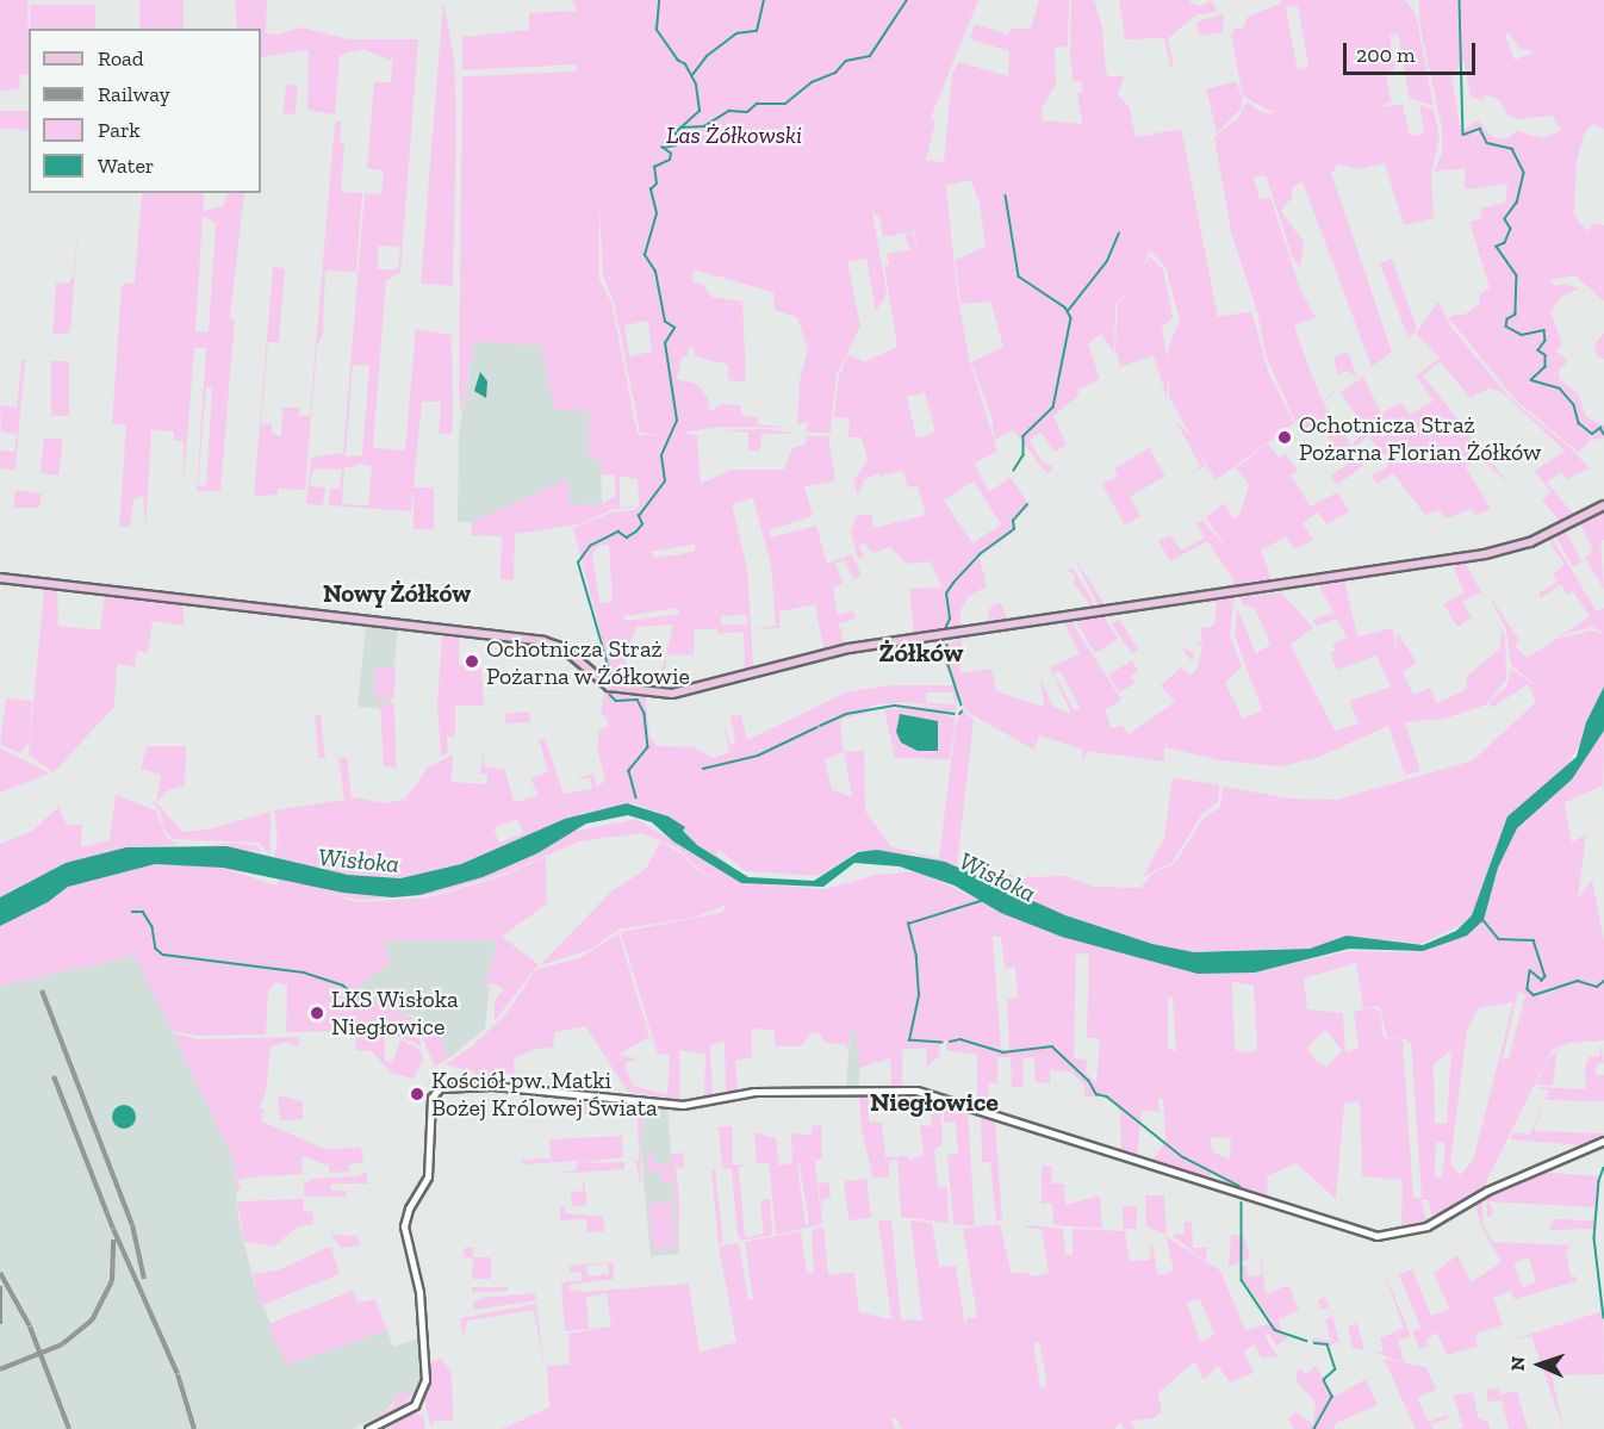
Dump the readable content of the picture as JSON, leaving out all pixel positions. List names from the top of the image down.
{
  "districts": ["Nowy Żółków", "Żółków", "Niegłowice"],
  "water": ["Wisłoka"],
  "parks": ["Las Żółkowski"],
  "places": [
    "Ochotnicza Straż Pożarna Florian Żółków",
    "Ochotnicza Straż Pożarna w Żółkowie",
    "LKS Wisłoka Niegłowice",
    "Kościół pw. Matki Bożej Królowej Świata"
  ],
  "legend": [
    "Road",
    "Railway",
    "Park",
    "Water"
  ],
  "scale_bar": "200 m",
  "north": "left"
}
